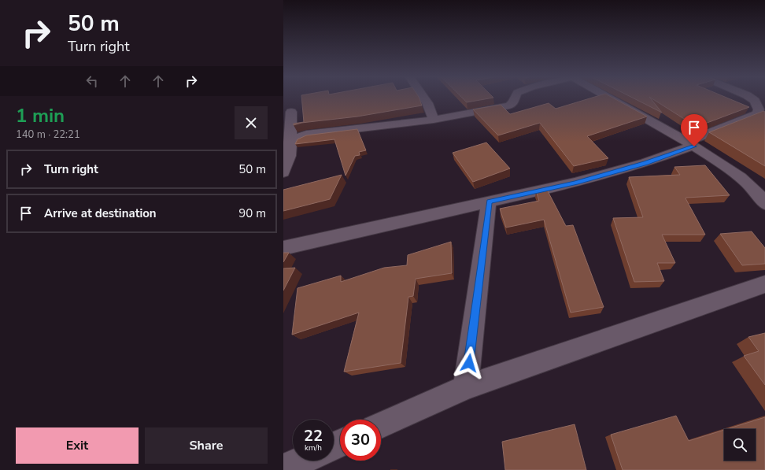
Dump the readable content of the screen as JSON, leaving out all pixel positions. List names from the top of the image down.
{
  "page": {
    "turn": ["50 m", "Turn right"],
    "heading": ["1 min", "140 m · 22:21"],
    "list": [
      {
        "name": "Turn right",
        "value": "50 m"
      },
      {
        "name": "Arrive at destination",
        "value": "90 m"
      }
    ],
    "speed": "22 km/h",
    "limit": "30",
    "buttons": ["Exit", "Share"]
  }
}
